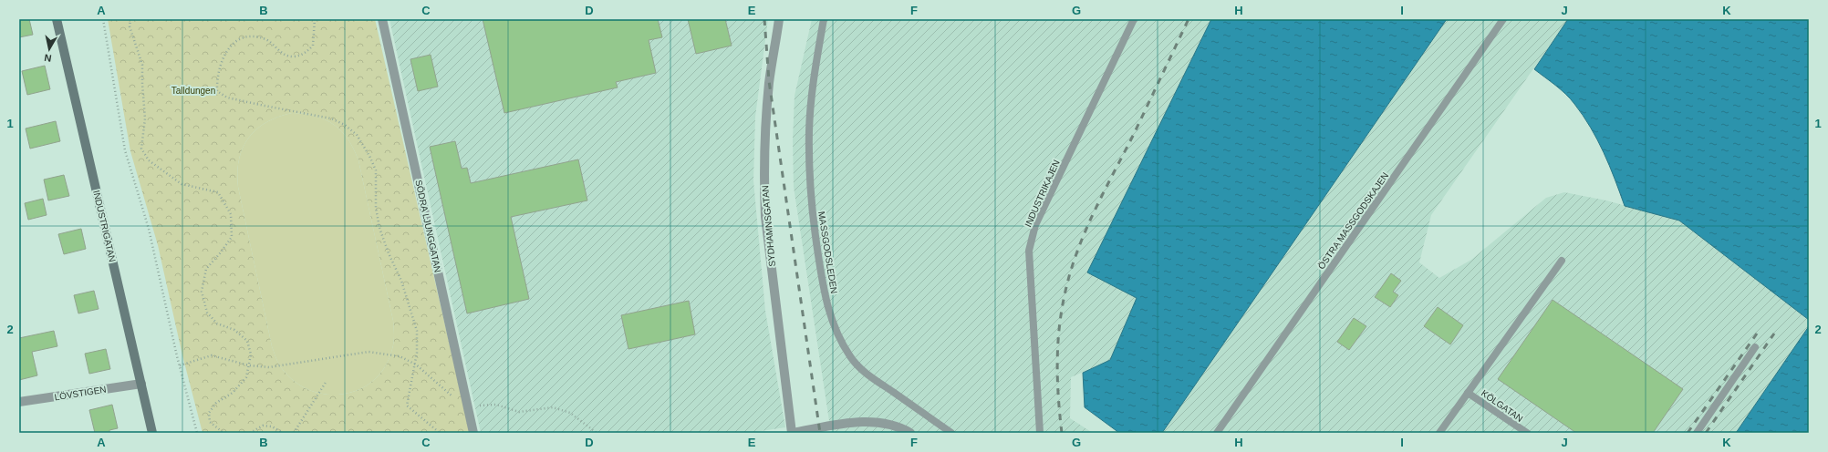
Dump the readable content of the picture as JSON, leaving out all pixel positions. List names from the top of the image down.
{
  "streets": {
    "street": [
      "INDUSTRIGATAN",
      "SÖDRA LJUNGGATAN",
      "SYDHAMNSGATAN",
      "LÖVSTIGEN"
    ],
    "lane": [
      "INDUSTRIKAJEN",
      "ÖSTRA MASSGODSKAJEN",
      "MASSGODSLEDEN",
      "KÖLGATAN"
    ]
  },
  "crossings": [
    ["INDUSTRIGATAN", "LÖVSTIGEN"]
  ],
  "parks": ["Talldungen"],
  "north": "bottom",
  "grid": {
    "columns": [
      "A",
      "B",
      "C",
      "D",
      "E",
      "F",
      "G",
      "H",
      "I",
      "J",
      "K"
    ],
    "rows": ["1", "2"]
  }
}
